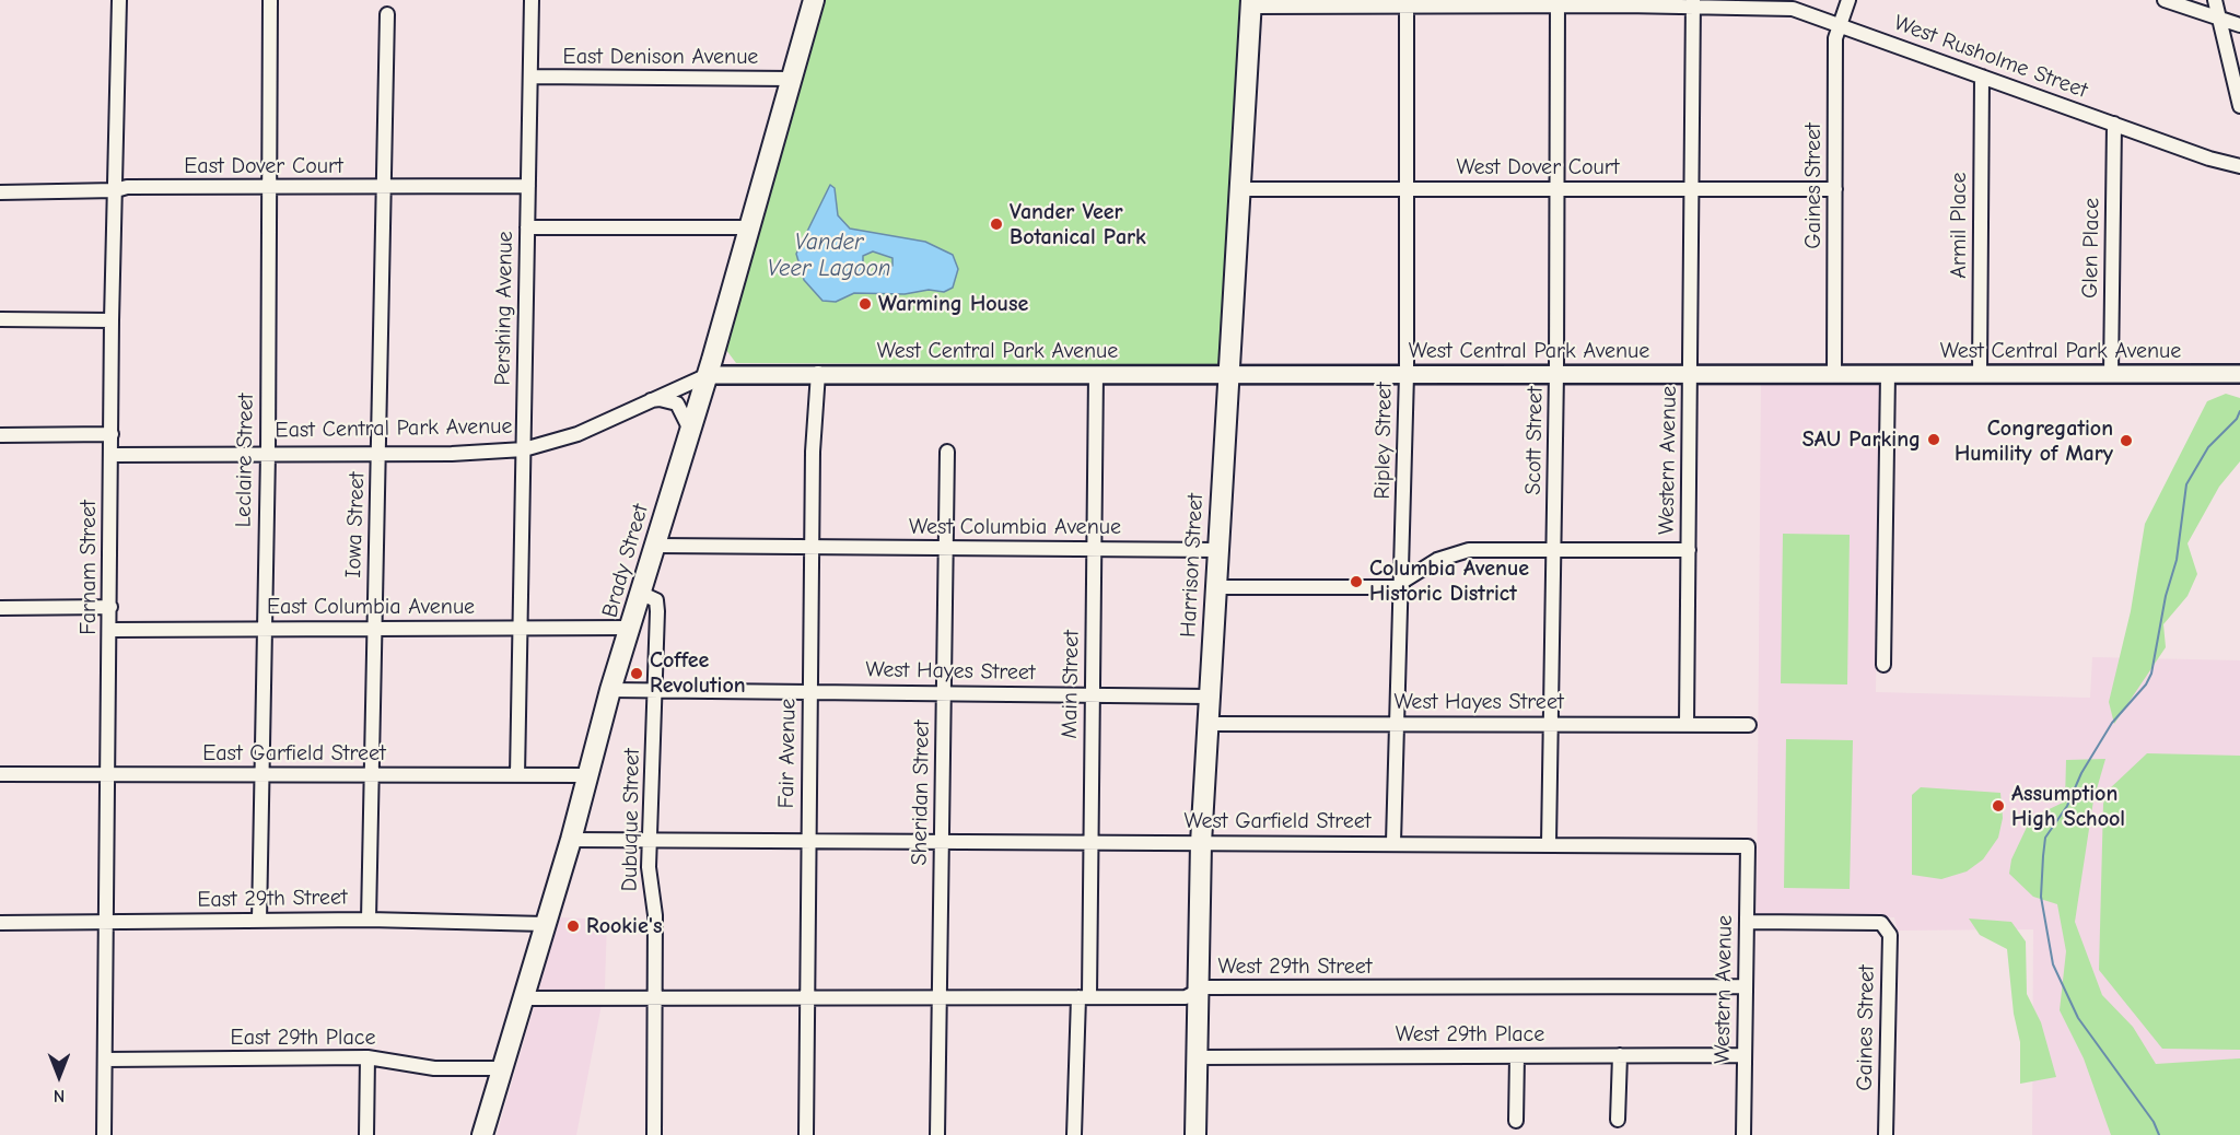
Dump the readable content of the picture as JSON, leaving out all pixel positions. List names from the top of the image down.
{
  "streets": {
    "highway": ["Brady Street", "Harrison Street"],
    "main road": ["West Central Park Avenue", "East Central Park Avenue"],
    "street": [
      "East Denison Avenue",
      "West Rusholme Street",
      "East Dover Court",
      "West Dover Court",
      "Gaines Street",
      "Armil Place",
      "Glen Place",
      "Pershing Avenue",
      "Ripley Street",
      "Scott Street",
      "Leclaire Street",
      "Western Avenue",
      "Iowa Street",
      "West Columbia Avenue",
      "Farnam Street",
      "East Columbia Avenue",
      "West Hayes Street",
      "Main Street",
      "East Garfield Street",
      "Fair Avenue",
      "Sheridan Street",
      "Dubuque Street",
      "West Garfield Street",
      "East 29th Street",
      "West 29th Street",
      "West 29th Place",
      "East 29th Place"
    ]
  },
  "crossings": [
    ["East Denison Avenue", "Pershing Avenue"],
    ["East Denison Avenue", "Brady Street"],
    ["West Rusholme Street", "Gaines Street"],
    ["West Rusholme Street", "Armil Place"],
    ["West Rusholme Street", "Glen Place"],
    ["West Rusholme Street", "Ripley Street"],
    ["West Rusholme Street", "Scott Street"],
    ["West Rusholme Street", "Western Avenue"],
    ["West Rusholme Street", "Harrison Street"],
    ["East Dover Court", "Pershing Avenue"],
    ["East Dover Court", "Leclaire Street"],
    ["East Dover Court", "Iowa Street"],
    ["East Dover Court", "Farnam Street"],
    ["West Dover Court", "Gaines Street"],
    ["West Dover Court", "Ripley Street"],
    ["West Dover Court", "Scott Street"],
    ["West Dover Court", "Western Avenue"],
    ["West Dover Court", "Harrison Street"],
    ["Gaines Street", "West Central Park Avenue"],
    ["Gaines Street", "Western Avenue"],
    ["Armil Place", "West Central Park Avenue"],
    ["Glen Place", "West Central Park Avenue"],
    ["Pershing Avenue", "East Central Park Avenue"],
    ["Pershing Avenue", "East Columbia Avenue"],
    ["Pershing Avenue", "East Garfield Street"],
    ["West Central Park Avenue", "East Central Park Avenue"],
    ["West Central Park Avenue", "Ripley Street"],
    ["West Central Park Avenue", "Scott Street"],
    ["West Central Park Avenue", "Western Avenue"],
    ["West Central Park Avenue", "Harrison Street"],
    ["West Central Park Avenue", "Main Street"],
    ["West Central Park Avenue", "Fair Avenue"],
    ["East Central Park Avenue", "Leclaire Street"],
    ["East Central Park Avenue", "Iowa Street"],
    ["East Central Park Avenue", "Brady Street"],
    ["East Central Park Avenue", "Farnam Street"],
    ["East Central Park Avenue", "Fair Avenue"],
    ["Ripley Street", "West Hayes Street"],
    ["Ripley Street", "West Garfield Street"],
    ["Scott Street", "West Hayes Street"],
    ["Scott Street", "West Garfield Street"],
    ["Leclaire Street", "East Columbia Avenue"],
    ["Leclaire Street", "East Garfield Street"],
    ["Leclaire Street", "East 29th Street"],
    ["Western Avenue", "West Hayes Street"],
    ["Western Avenue", "West Garfield Street"],
    ["Western Avenue", "West 29th Street"],
    ["Western Avenue", "West 29th Place"],
    ["Iowa Street", "East Columbia Avenue"],
    ["Iowa Street", "East Garfield Street"],
    ["Iowa Street", "East 29th Street"],
    ["West Columbia Avenue", "Harrison Street"],
    ["West Columbia Avenue", "Main Street"],
    ["West Columbia Avenue", "Fair Avenue"],
    ["West Columbia Avenue", "Sheridan Street"],
    ["Brady Street", "East Columbia Avenue"],
    ["Brady Street", "West Hayes Street"],
    ["Brady Street", "East Garfield Street"],
    ["Brady Street", "Dubuque Street"],
    ["Brady Street", "East 29th Street"],
    ["Brady Street", "East 29th Place"],
    ["Harrison Street", "West Hayes Street"],
    ["Harrison Street", "West Garfield Street"],
    ["Harrison Street", "West 29th Street"],
    ["Harrison Street", "West 29th Place"],
    ["Farnam Street", "East Columbia Avenue"],
    ["Farnam Street", "East Garfield Street"],
    ["Farnam Street", "East 29th Street"],
    ["Farnam Street", "East 29th Place"],
    ["West Hayes Street", "Main Street"],
    ["West Hayes Street", "Fair Avenue"],
    ["West Hayes Street", "Sheridan Street"],
    ["West Hayes Street", "Dubuque Street"],
    ["Main Street", "West Garfield Street"],
    ["Main Street", "West 29th Street"],
    ["Fair Avenue", "West Garfield Street"],
    ["Fair Avenue", "West 29th Street"],
    ["Sheridan Street", "West Garfield Street"],
    ["Sheridan Street", "West 29th Street"]
  ],
  "water": ["Vander Veer Lagoon"],
  "places": [
    "Vander Veer Botanical Park",
    "Warming House",
    "SAU Parking",
    "Congregation Humility of Mary",
    "Columbia Avenue Historic District",
    "Coffee Revolution",
    "Assumption High School",
    "Rookie's"
  ],
  "north": "bottom"
}
